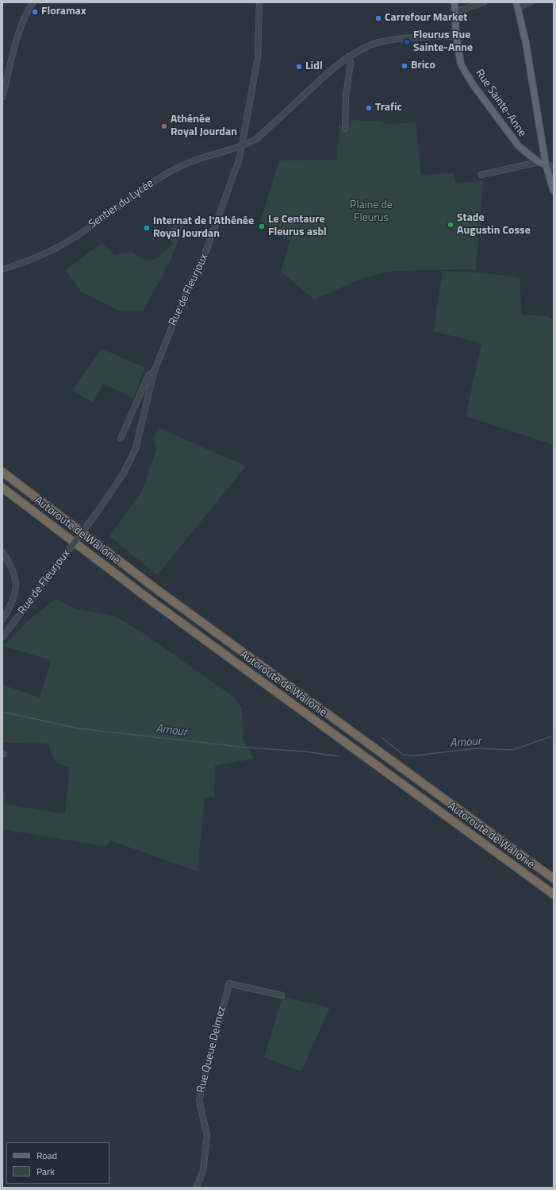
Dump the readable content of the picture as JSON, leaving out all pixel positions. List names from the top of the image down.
{
  "streets": {
    "highway": ["Autoroute de Wallonie"],
    "main road": ["Rue Sainte-Anne"],
    "street": ["Sentier du Lycée", "Rue de Fleurjoux", "Rue Queue Delmez"]
  },
  "crossings": [
    ["Rue Sainte-Anne", "Sentier du Lycée"],
    ["Sentier du Lycée", "Rue de Fleurjoux"]
  ],
  "water": ["Amour"],
  "parks": ["Plaine de Fleurus"],
  "places": [
    "Floramax",
    "Carrefour Market",
    "Fleurus Rue Sainte-Anne",
    "Brico",
    "Lidl",
    "Trafic",
    "Athénée Royal Jourdan",
    "Stade Augustin Cosse",
    "Le Centaure Fleurus asbl",
    "Internat de l'Athénée Royal Jourdan"
  ],
  "legend": ["Road", "Park"]
}
